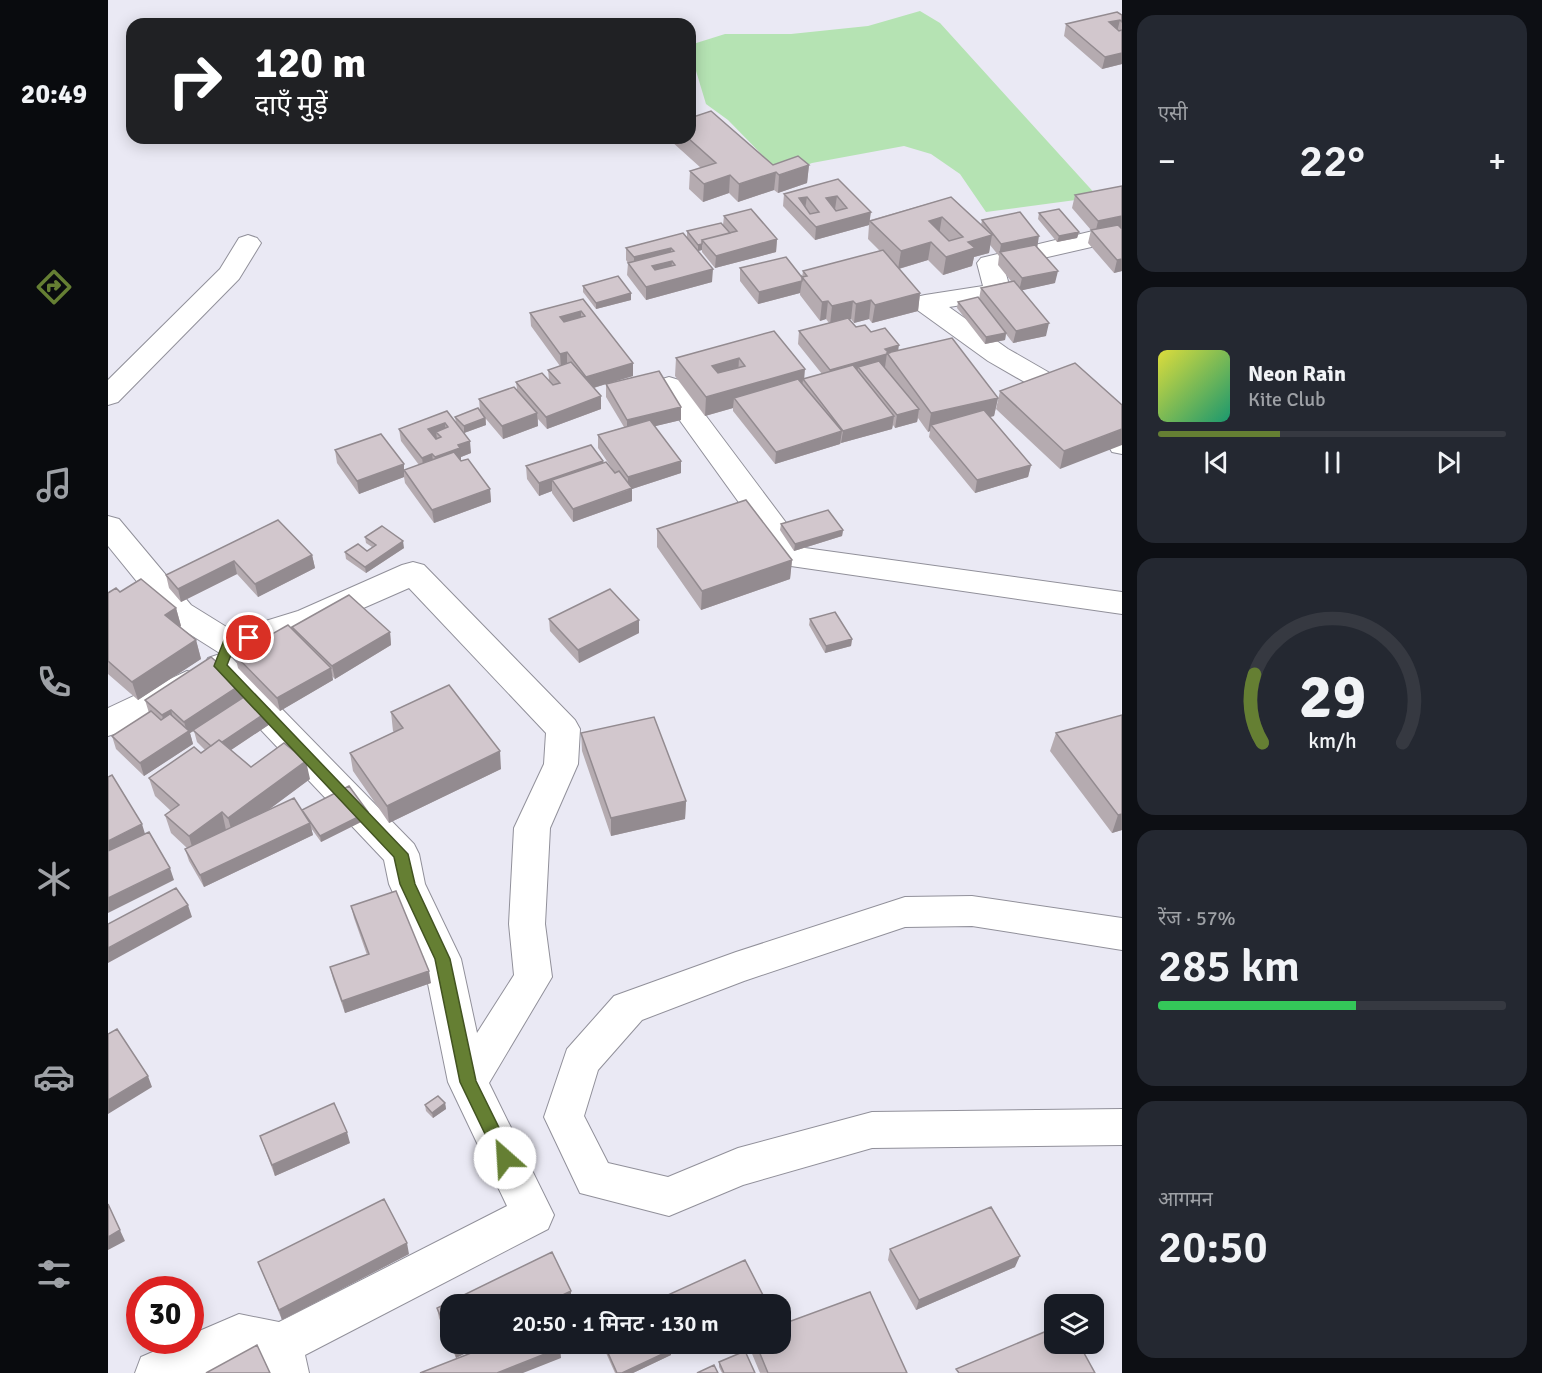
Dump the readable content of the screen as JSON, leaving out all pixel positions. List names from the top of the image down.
{
  "page": {
    "tabs": "20:49",
    "tile": [
      "एसी",
      ["रेंज · 57%", "285 km"],
      ["आगमन", "20:50"]
    ],
    "turn": ["120 m", "दाएँ मुड़ें"],
    "heat": ["−", "22°", "+"],
    "song": ["Neon Rain", "Kite Club"],
    "limit": "30",
    "trip": "20:50 · 1 मिनट · 130 m",
    "gauge": ["29", "km/h"]
  }
}
